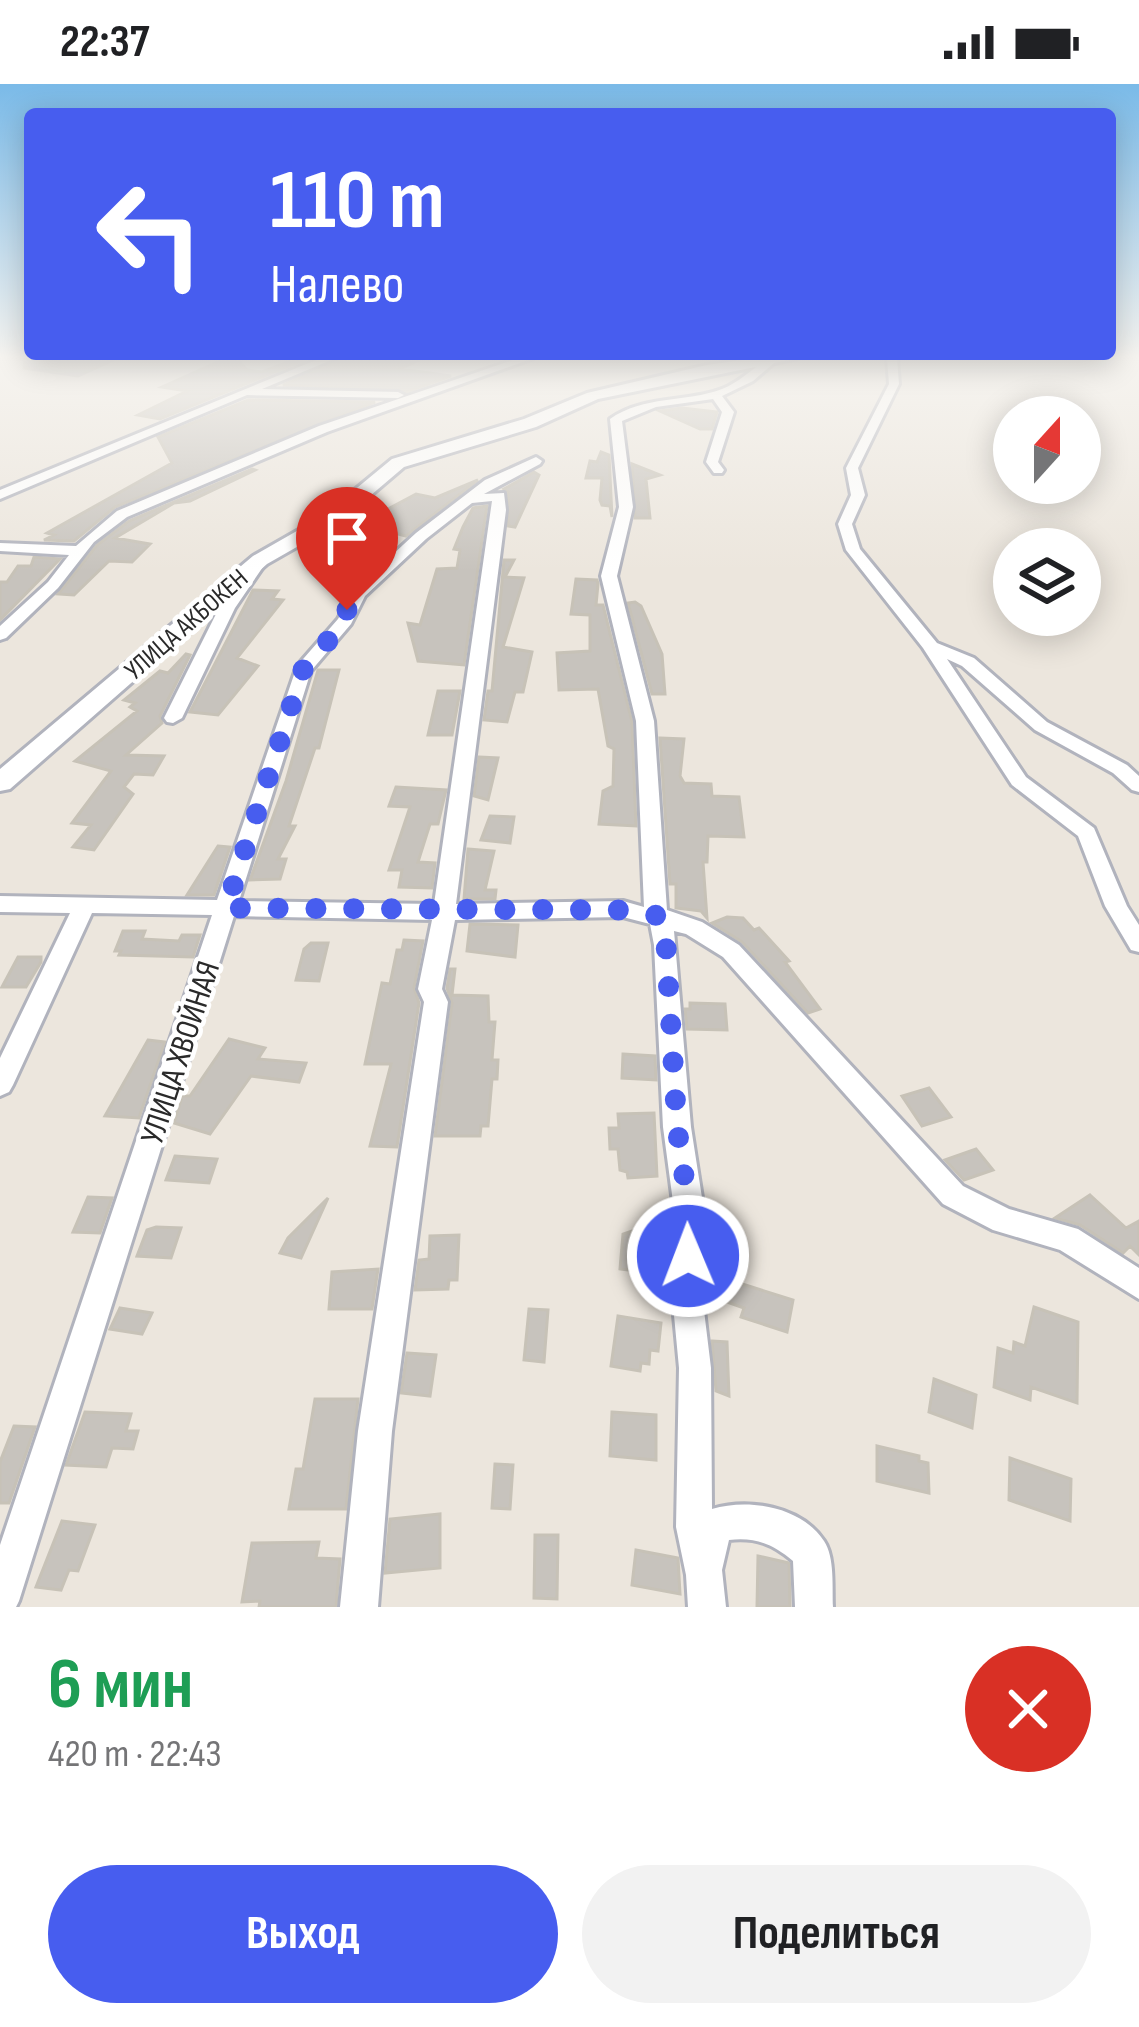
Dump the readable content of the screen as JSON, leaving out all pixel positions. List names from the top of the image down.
{
  "streets": {
    "street": ["УЛИЦА АКБОКЕН", "УЛИЦА ХВОЙНАЯ"]
  },
  "north": "top",
  "page": {
    "status": "22:37",
    "turn": ["110 m", "Налево"],
    "heading": ["6 мин", "420 m · 22:43"],
    "buttons": ["Выход", "Поделиться"]
  }
}
